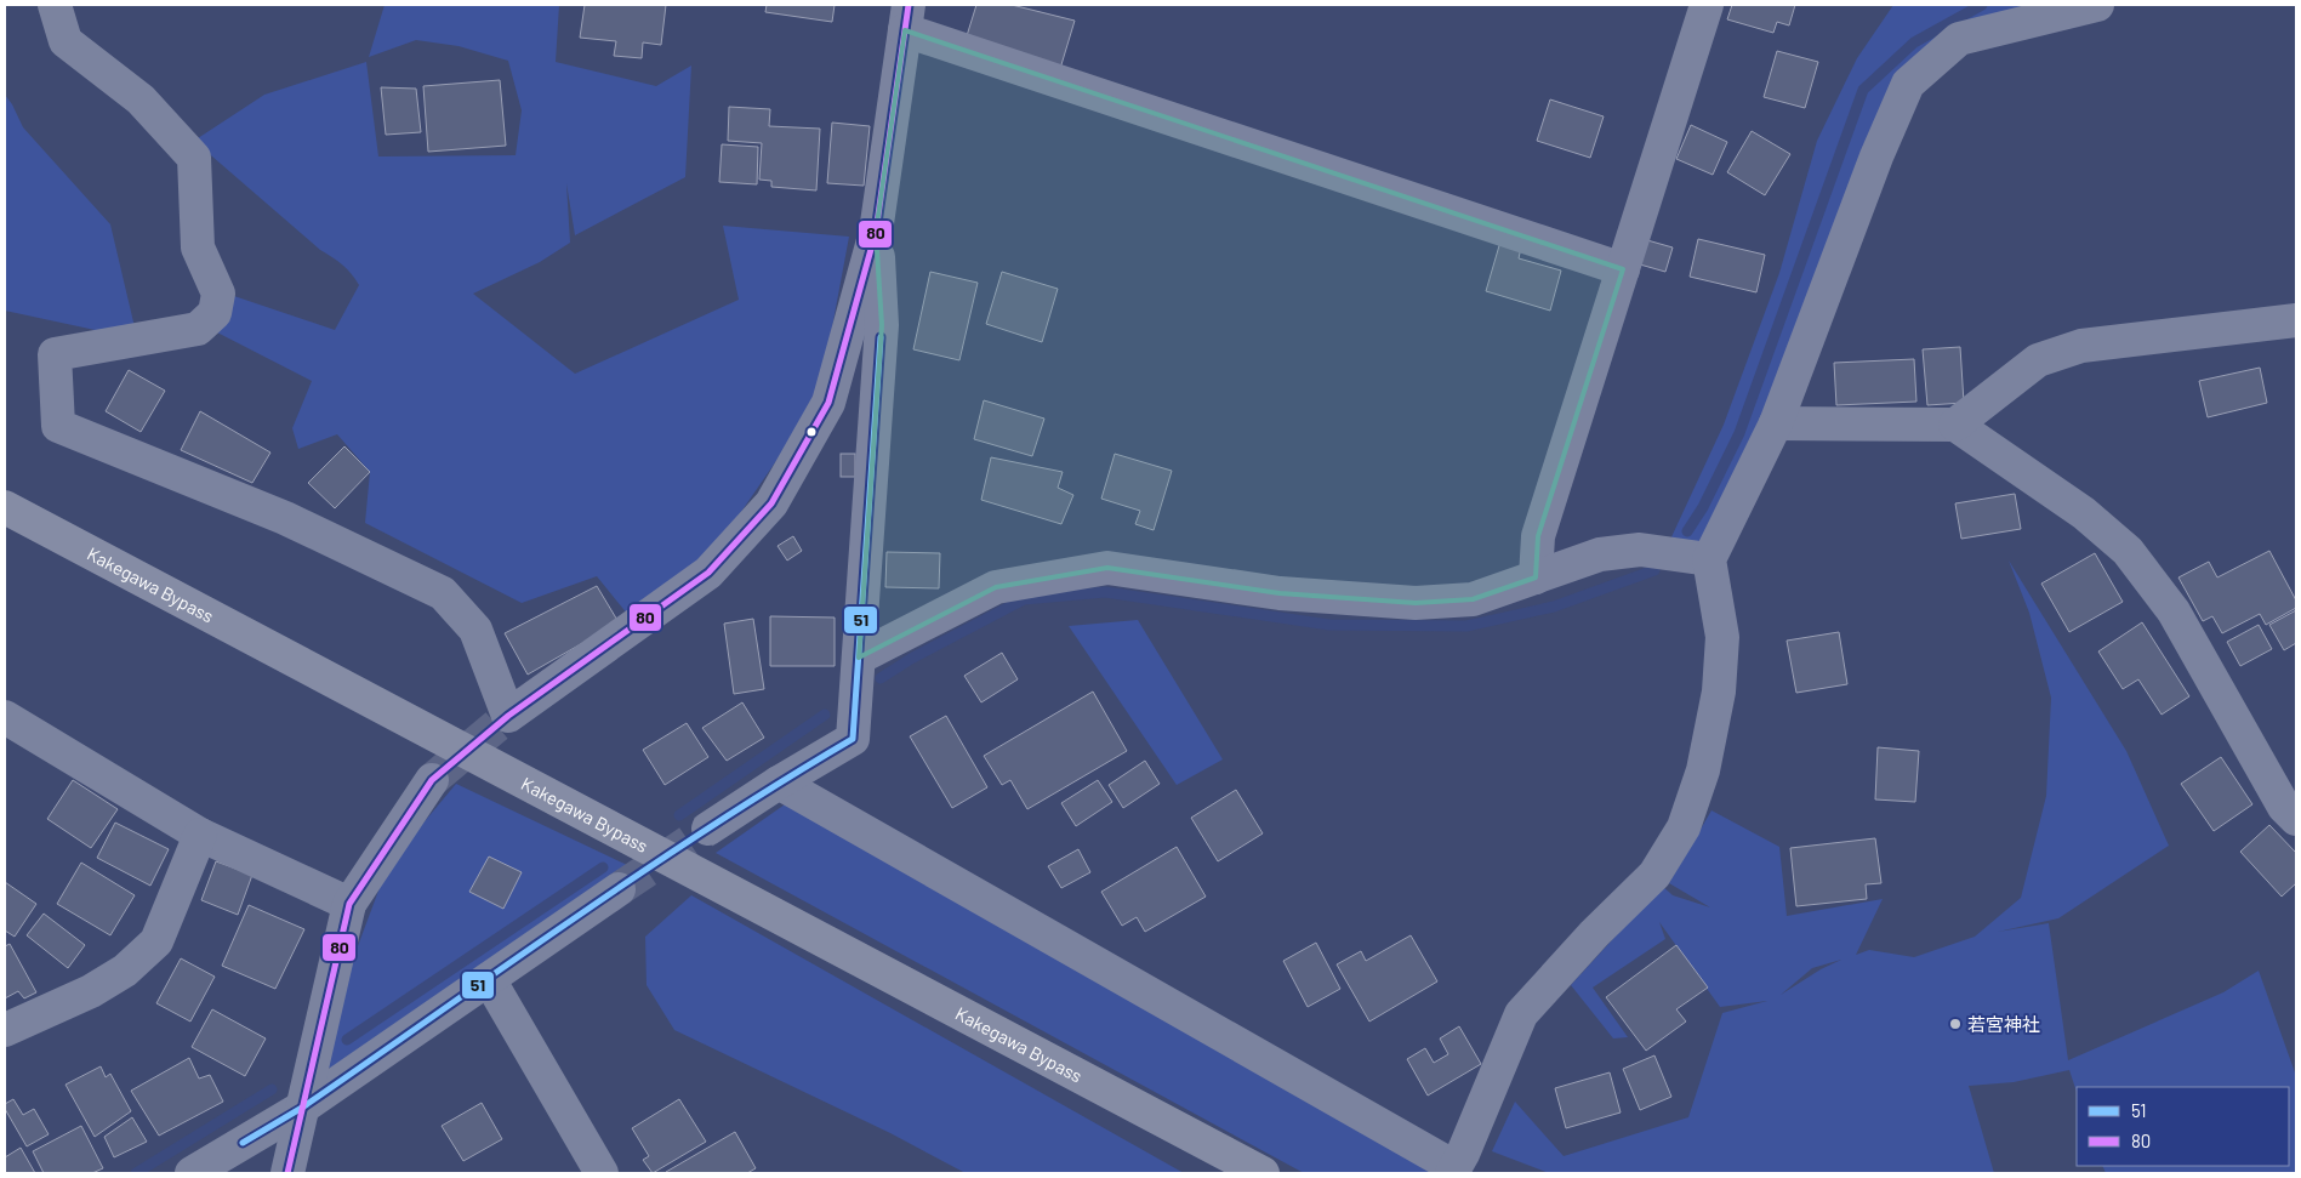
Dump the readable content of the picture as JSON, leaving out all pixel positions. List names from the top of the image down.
{
  "streets": {
    "highway": ["Kakegawa Bypass"]
  },
  "places": ["若宮神社"],
  "lines": ["transit line 80", "transit line 51"],
  "legend": ["51", "80"]
}
